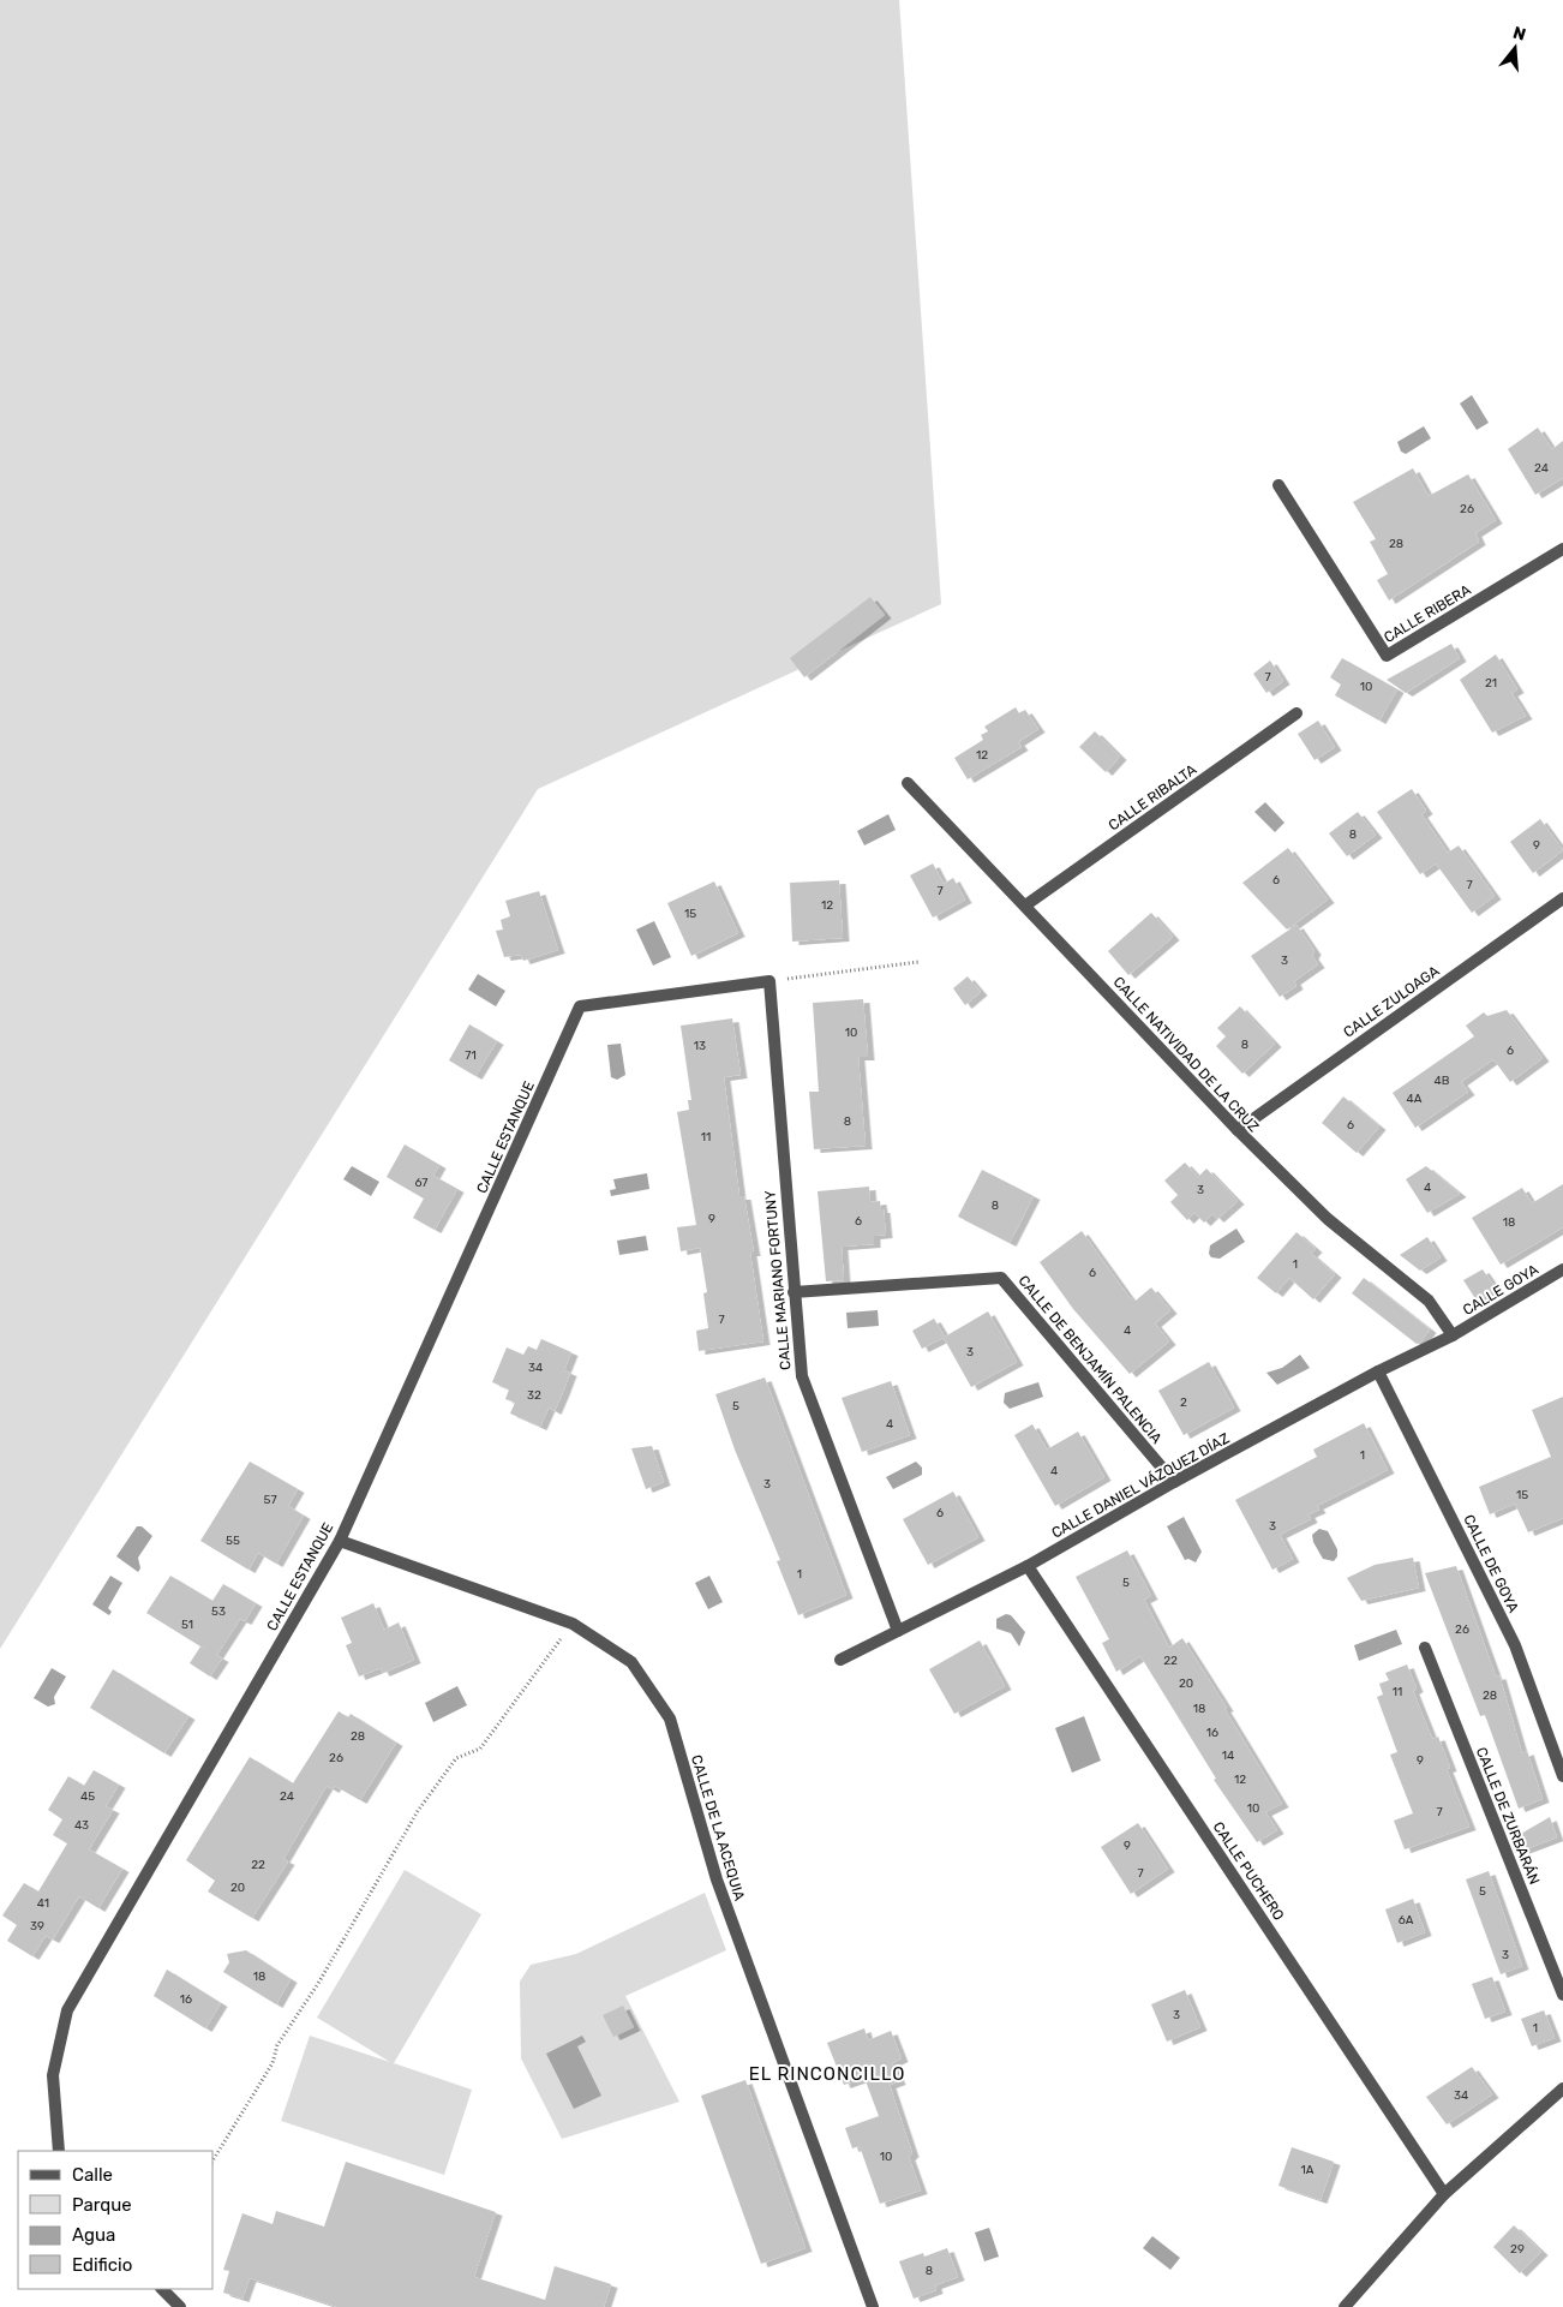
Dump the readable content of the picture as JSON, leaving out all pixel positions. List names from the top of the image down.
{
  "streets": {
    "street": [
      "CALLE RIBERA",
      "CALLE RIBALTA",
      "CALLE ZULOAGA",
      "CALLE NATIVIDAD DE LA CRUZ",
      "CALLE ESTANQUE",
      "CALLE MARIANO FORTUNY",
      "CALLE GOYA",
      "CALLE DE BENJAMÍN PALENCIA",
      "CALLE DANIEL VÁZQUEZ DÍAZ",
      "CALLE DE GOYA",
      "CALLE DE ZURBARÁN",
      "CALLE DE LA ACEQUIA",
      "CALLE PUCHERO"
    ]
  },
  "crossings": [
    ["CALLE RIBALTA", "CALLE NATIVIDAD DE LA CRUZ"],
    ["CALLE ZULOAGA", "CALLE NATIVIDAD DE LA CRUZ"],
    ["CALLE NATIVIDAD DE LA CRUZ", "CALLE GOYA"],
    ["CALLE NATIVIDAD DE LA CRUZ", "CALLE DANIEL VÁZQUEZ DÍAZ"],
    ["CALLE ESTANQUE", "CALLE MARIANO FORTUNY"],
    ["CALLE ESTANQUE", "CALLE DE LA ACEQUIA"],
    ["CALLE MARIANO FORTUNY", "CALLE DE BENJAMÍN PALENCIA"],
    ["CALLE MARIANO FORTUNY", "CALLE DANIEL VÁZQUEZ DÍAZ"],
    ["CALLE GOYA", "CALLE DANIEL VÁZQUEZ DÍAZ"],
    ["CALLE DE BENJAMÍN PALENCIA", "CALLE DANIEL VÁZQUEZ DÍAZ"],
    ["CALLE DANIEL VÁZQUEZ DÍAZ", "CALLE DE GOYA"],
    ["CALLE DANIEL VÁZQUEZ DÍAZ", "CALLE PUCHERO"]
  ],
  "districts": ["EL RINCONCILLO"],
  "house_numbers": [
    "24",
    "26",
    "28",
    "7",
    "21",
    "10",
    "12",
    "8",
    "9",
    "6",
    "7",
    "7",
    "12",
    "15",
    "3",
    "10",
    "8",
    "13",
    "6",
    "71",
    "4B",
    "4A",
    "8",
    "6",
    "11",
    "67",
    "4",
    "3",
    "8",
    "9",
    "6",
    "18",
    "1",
    "6",
    "7",
    "4",
    "3",
    "34",
    "32",
    "2",
    "5",
    "4",
    "1",
    "4",
    "3",
    "15",
    "57",
    "6",
    "3",
    "55",
    "1",
    "5",
    "53",
    "51",
    "26",
    "22",
    "20",
    "11",
    "28",
    "18",
    "16",
    "28",
    "14",
    "26",
    "9",
    "12",
    "45",
    "24",
    "10",
    "7",
    "43",
    "9",
    "22",
    "7",
    "20",
    "5",
    "41",
    "6A",
    "39",
    "3",
    "18",
    "16",
    "3",
    "1",
    "34",
    "10",
    "1A",
    "29",
    "8"
  ],
  "legend": [
    "Calle",
    "Parque",
    "Agua",
    "Edificio"
  ],
  "north": "top"
}
